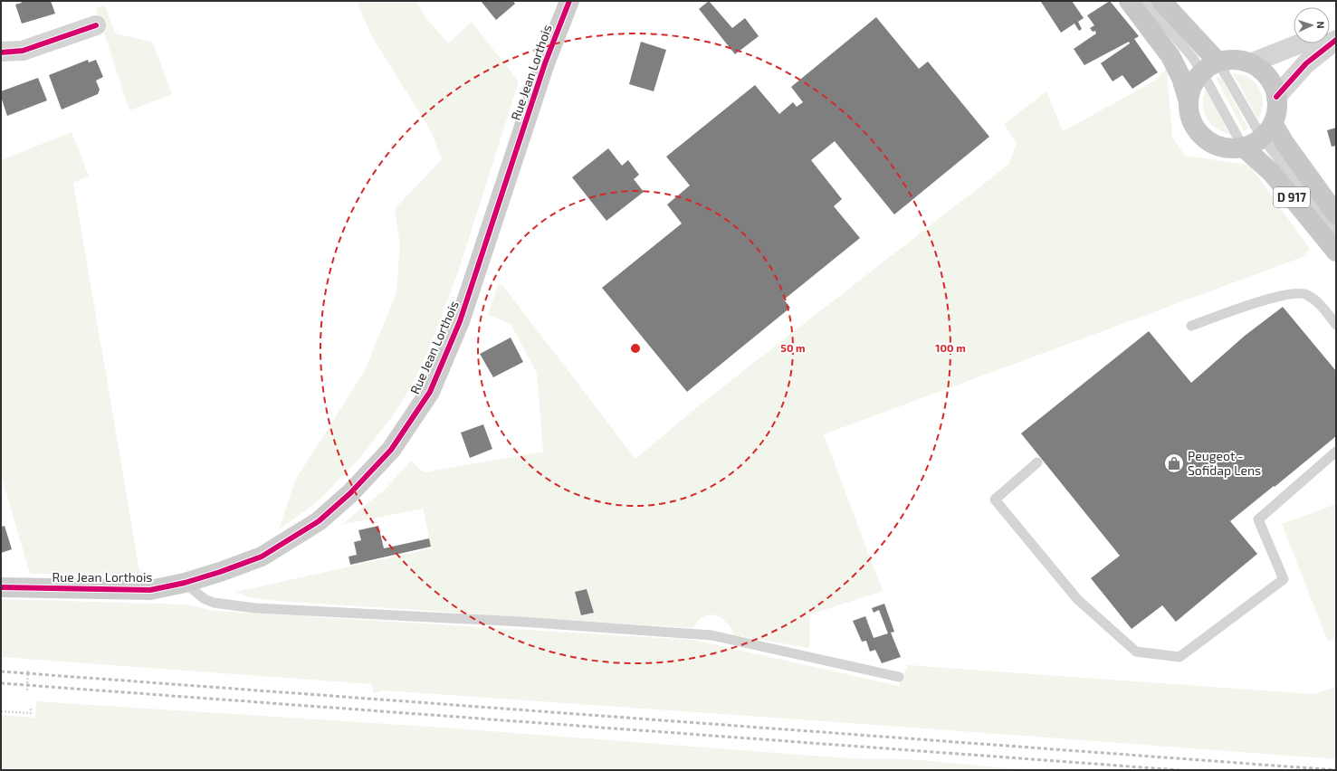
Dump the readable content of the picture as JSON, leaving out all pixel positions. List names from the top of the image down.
{
  "streets": {
    "main road": ["D 917"],
    "street": ["Rue Jean Lorthois"]
  },
  "places": {
    "shop": ["Peugeot - Sofidap Lens"]
  },
  "north": "right",
  "rings": ["50 m", "100 m"]
}
